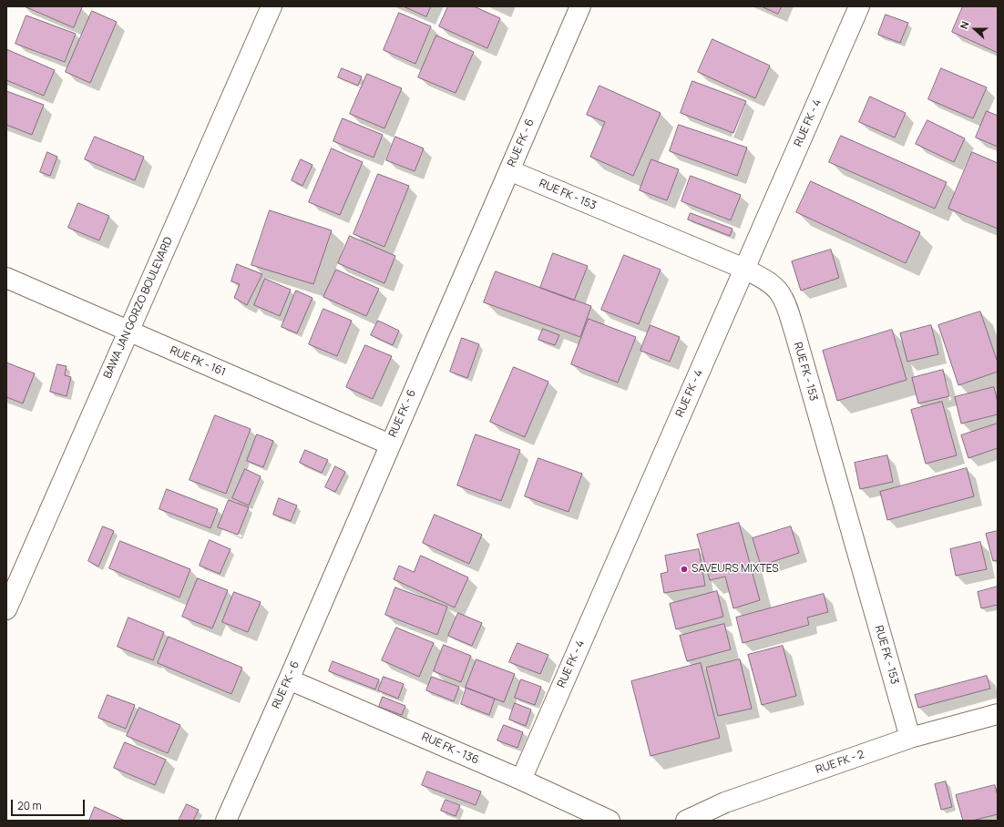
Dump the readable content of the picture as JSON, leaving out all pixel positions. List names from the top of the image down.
{
  "streets": {
    "street": [
      "RUE FK - 4",
      "RUE FK - 6",
      "RUE FK - 153",
      "BAWA JAN GORZO BOULEVARD",
      "RUE FK - 161",
      "RUE FK - 136",
      "RUE FK - 2"
    ]
  },
  "crossings": [
    ["RUE FK - 4", "RUE FK - 153"],
    ["RUE FK - 4", "RUE FK - 136"],
    ["RUE FK - 6", "RUE FK - 153"],
    ["RUE FK - 6", "RUE FK - 161"],
    ["RUE FK - 6", "RUE FK - 136"],
    ["RUE FK - 153", "RUE FK - 2"],
    ["BAWA JAN GORZO BOULEVARD", "RUE FK - 161"]
  ],
  "places": ["SAVEURS MIXTES"],
  "scale_bar": "20 m",
  "north": "left"
}
